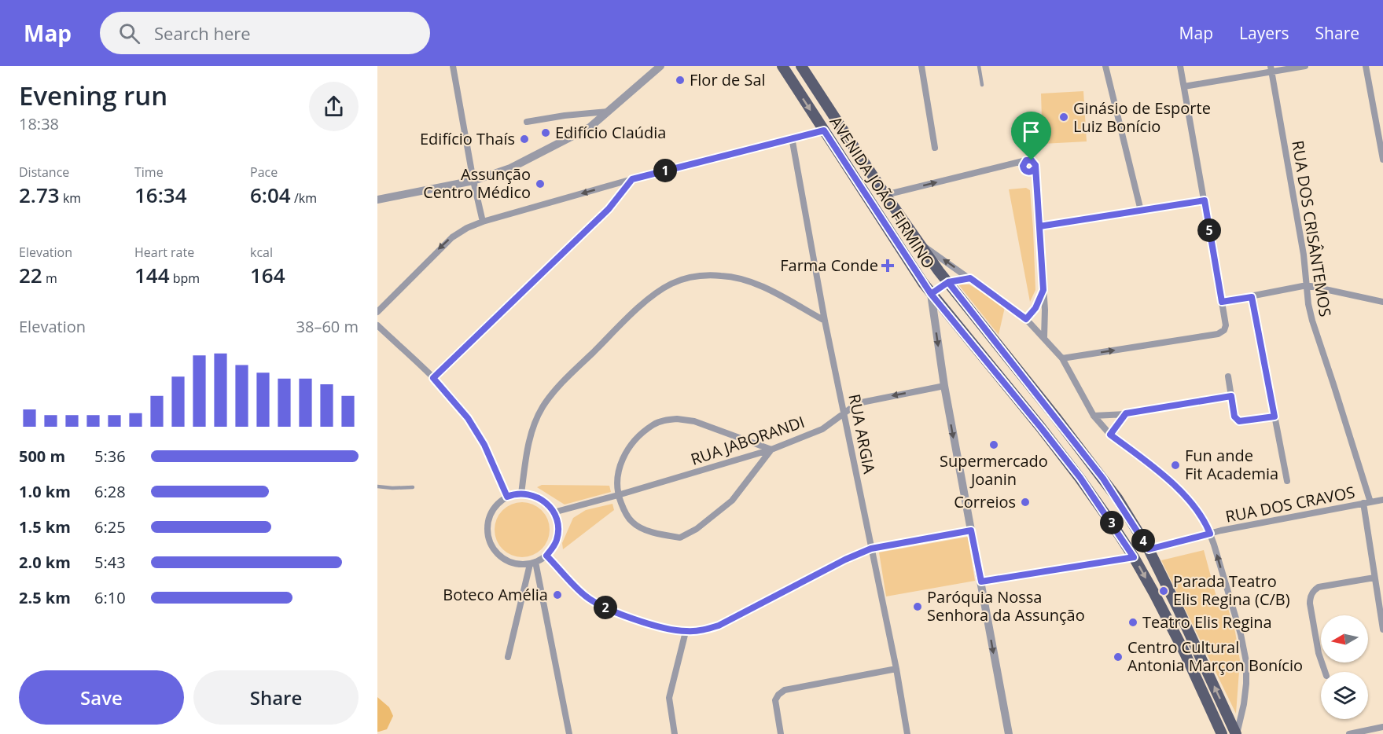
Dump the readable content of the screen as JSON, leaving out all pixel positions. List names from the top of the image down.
{
  "streets": {
    "main road": ["AVENIDA JOÃO FIRMINO"],
    "street": [
      "RUA DOS CRISÂNTEMOS",
      "RUA ARGIA",
      "RUA JABORANDI",
      "RUA DOS CRAVOS"
    ]
  },
  "crossings": [
    ["AVENIDA JOÃO FIRMINO", "RUA DOS CRAVOS"],
    ["RUA DOS CRISÂNTEMOS", "RUA DOS CRAVOS"],
    ["RUA ARGIA", "RUA JABORANDI"]
  ],
  "places": {
    "other": [
      "Flor de Sal",
      "Ginásio de Esporte Luiz Bonício",
      "Edifício Claúdia",
      "Edifício Thaís",
      "Assunção Centro Médico",
      "Supermercado Joanin",
      "Fun ande Fit Academia",
      "Correios",
      "Parada Teatro Elis Regina (C/B)",
      "Boteco Amélia",
      "Paróquia Nossa Senhora da Assunção",
      "Teatro Elis Regina",
      "Centro Cultural Antonia Marçon Bonício"
    ],
    "health": ["Farma Conde"]
  },
  "north": "left",
  "page": {
    "header": "Map",
    "search": "Search here",
    "nav": ["Map", "Layers", "Share"],
    "heading": ["Evening run", "18:38"],
    "stats": [
      ["Distance", "2.73 km"],
      ["Time", "16:34"],
      ["Pace", "6:04 /km"],
      ["Elevation", "22 m"],
      ["Heart rate", "144 bpm"],
      ["kcal", "164"]
    ],
    "pins": [
      "1",
      "5",
      "3",
      "4",
      "2"
    ],
    "chart": ["Elevation", "38–60 m"],
    "list": [
      {
        "name": "500 m",
        "note": "5:36"
      },
      {
        "name": "1.0 km",
        "note": "6:28"
      },
      {
        "name": "1.5 km",
        "note": "6:25"
      },
      {
        "name": "2.0 km",
        "note": "5:43"
      },
      {
        "name": "2.5 km",
        "note": "6:10"
      }
    ],
    "buttons": ["Save", "Share"]
  }
}
